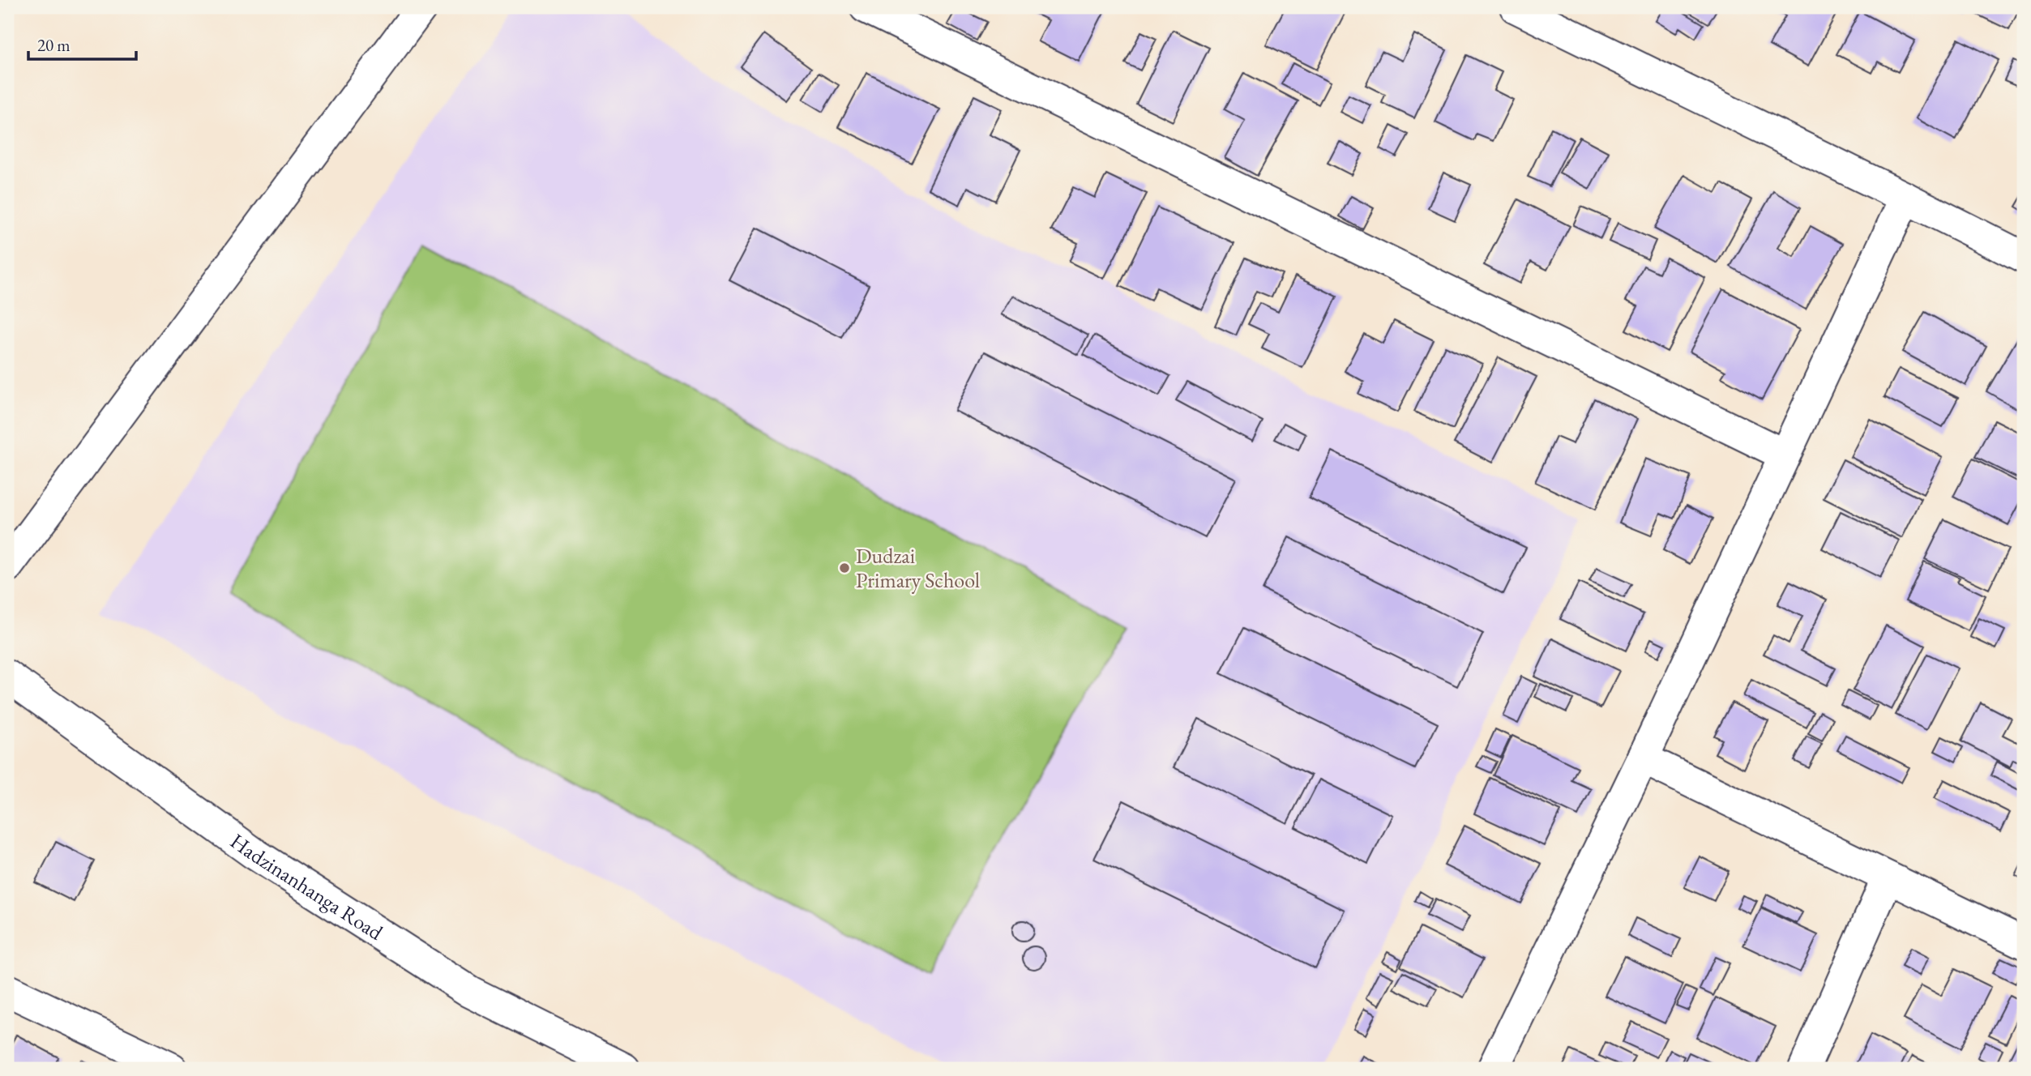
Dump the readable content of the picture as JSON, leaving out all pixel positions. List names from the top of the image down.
{
  "streets": {
    "street": ["Hadzinanhanga Road"]
  },
  "places": ["Dudzai Primary School"],
  "scale_bar": "20 m"
}
